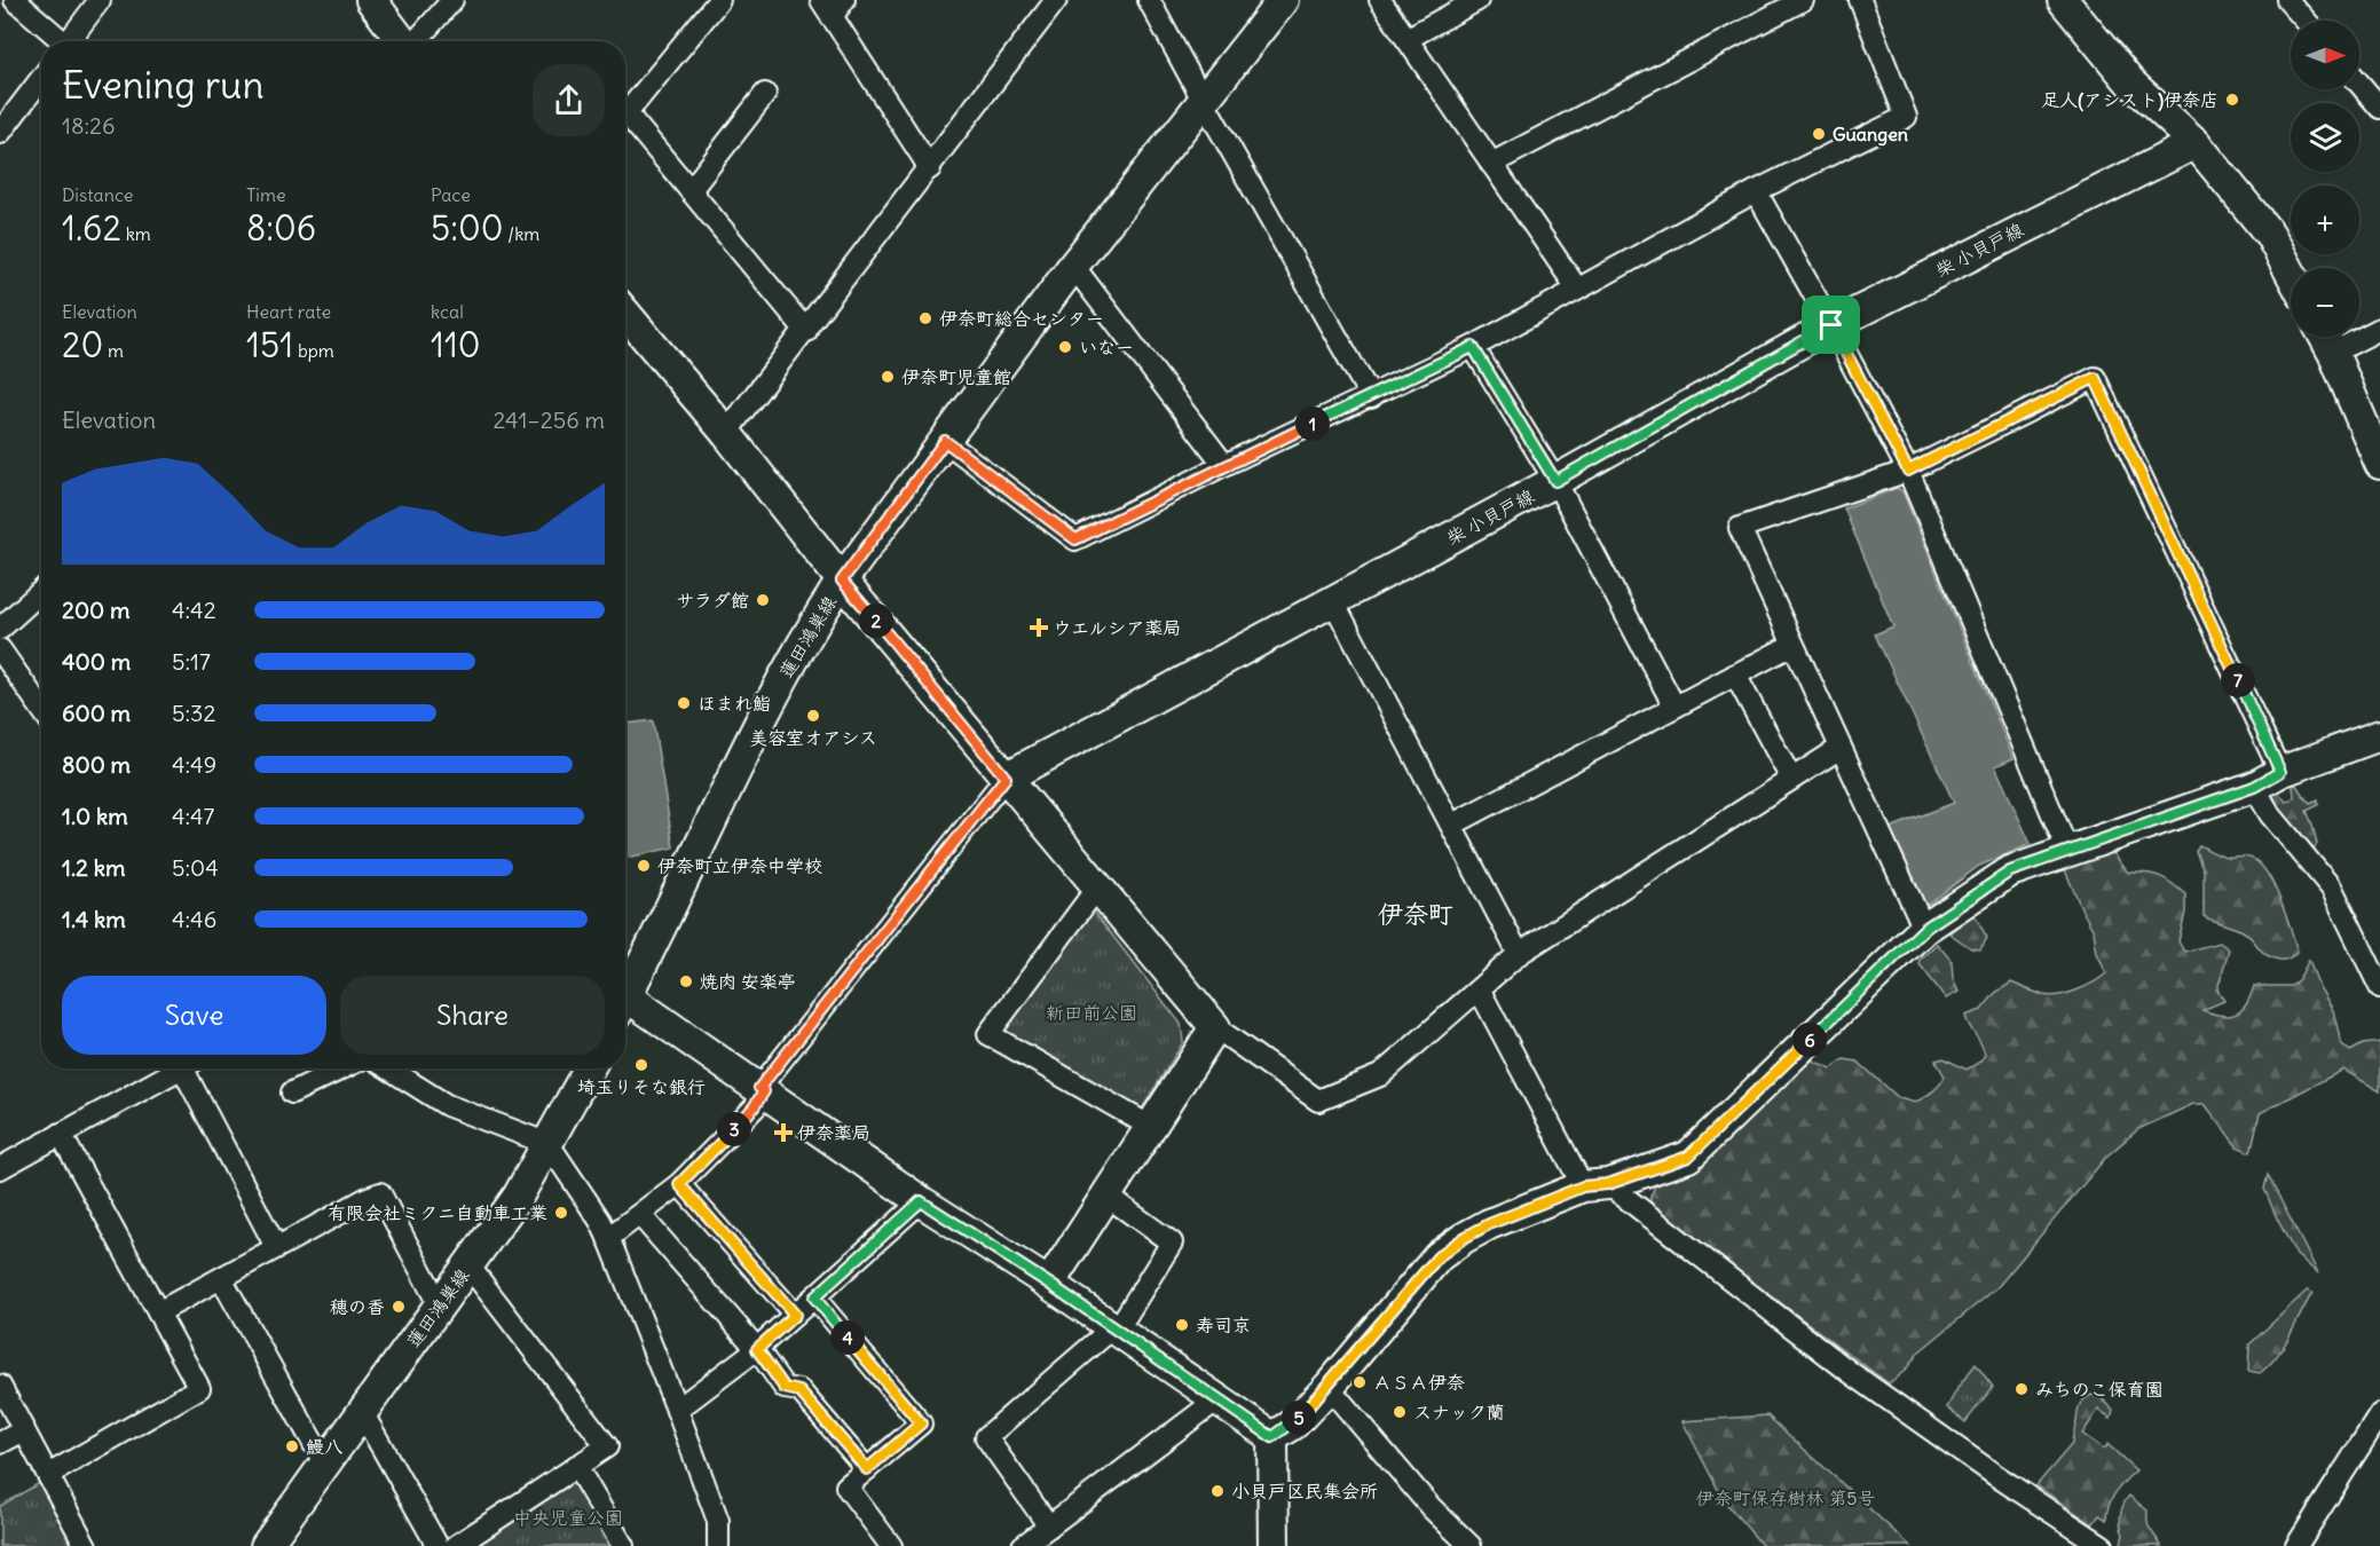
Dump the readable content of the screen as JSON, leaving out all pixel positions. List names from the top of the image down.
{
  "streets": {
    "street": ["柴 小貝戸線", "蓮田鴻巣線"]
  },
  "districts": ["伊奈町"],
  "parks": ["新田前公園", "伊奈町保存樹林 第5号", "中央児童公園"],
  "places": {
    "other": [
      "足人(アシスト)伊奈店",
      "Guangen",
      "伊奈町総合センター",
      "いなー",
      "伊奈町児童館",
      "サラダ館",
      "ほまれ鮨",
      "美容室オアシス",
      "伊奈町立伊奈中学校",
      "焼肉 安楽亭",
      "埼玉りそな銀行",
      "有限会社ミクニ自動車工業",
      "穂の香",
      "寿司京",
      "ＡＳＡ伊奈",
      "みちのこ保育園",
      "スナック蘭",
      "鰻八",
      "小貝戸区民集会所"
    ],
    "health": ["ウエルシア薬局", "伊奈薬局"]
  },
  "north": "right",
  "page": {
    "map_buttons": ["+", "−"],
    "heading": ["Evening run", "18:26"],
    "stats": [
      ["Distance", "1.62 km"],
      ["Time", "8:06"],
      ["Pace", "5:00 /km"],
      ["Elevation", "20 m"],
      ["Heart rate", "151 bpm"],
      ["kcal", "110"]
    ],
    "chart": ["Elevation", "241–256 m"],
    "pins": [
      "1",
      "2",
      "7",
      "6",
      "3",
      "4",
      "5"
    ],
    "list": [
      {
        "name": "200 m",
        "note": "4:42"
      },
      {
        "name": "400 m",
        "note": "5:17"
      },
      {
        "name": "600 m",
        "note": "5:32"
      },
      {
        "name": "800 m",
        "note": "4:49"
      },
      {
        "name": "1.0 km",
        "note": "4:47"
      },
      {
        "name": "1.2 km",
        "note": "5:04"
      },
      {
        "name": "1.4 km",
        "note": "4:46"
      }
    ],
    "buttons": ["Save", "Share"]
  }
}
